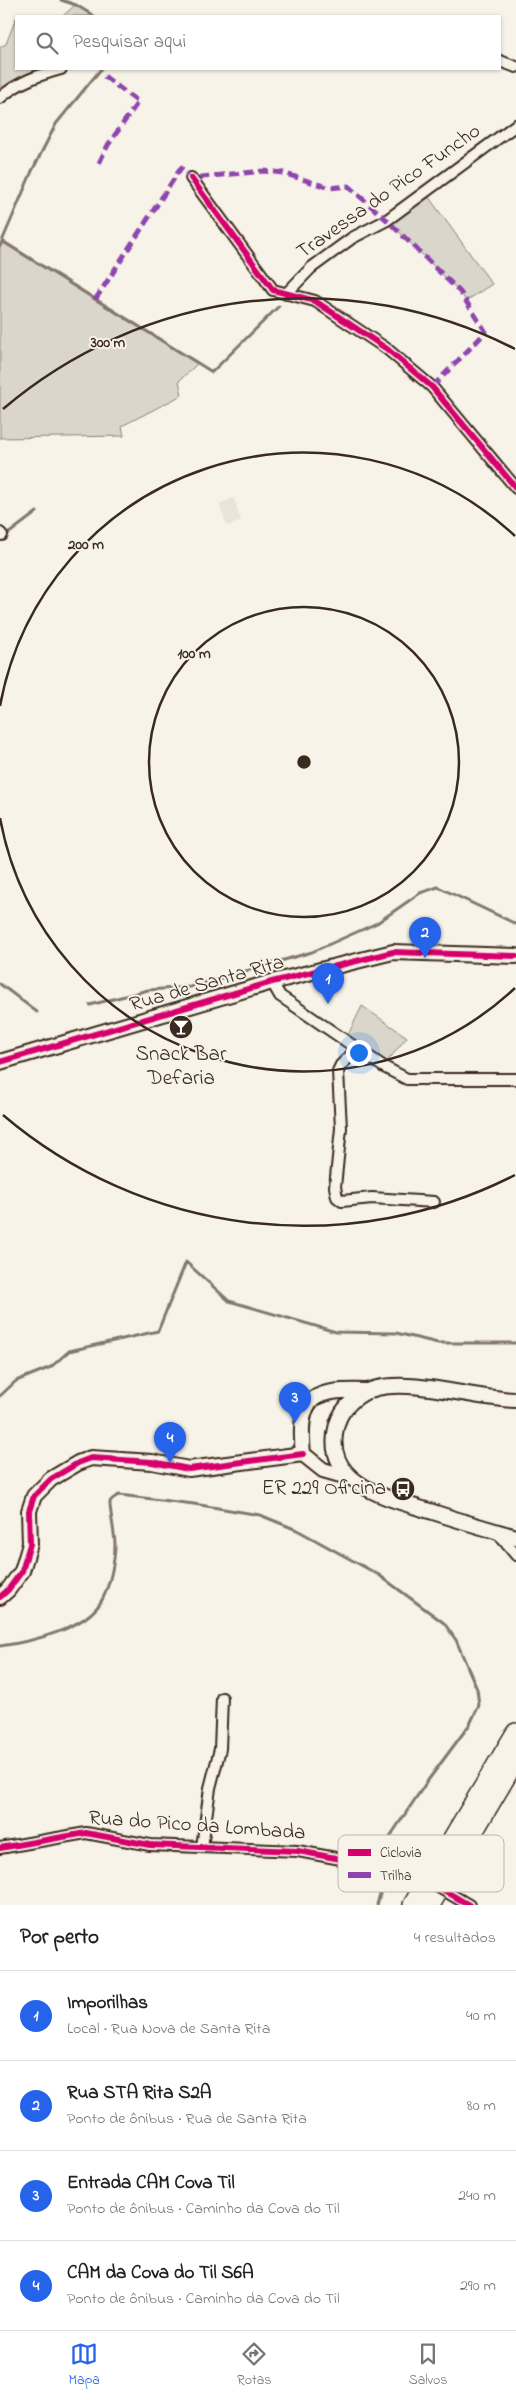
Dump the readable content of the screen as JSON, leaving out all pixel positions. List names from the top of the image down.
{
  "streets": {
    "street": ["Travessa do Pico Funcho", "Rua de Santa Rita", "Rua do Pico da Lombada"]
  },
  "places": {
    "bar": ["Snack Bar Defaria"],
    "bus stop": ["ER 229 Oficina"]
  },
  "legend": ["Ciclovia", "Trilha"],
  "page": {
    "search": "Pesquisar aqui",
    "pins": [
      "2",
      "1",
      "3",
      "4"
    ],
    "heading": ["Por perto", "4 resultados"],
    "list": [
      {
        "mark": "1",
        "name": "Imporilhas",
        "note": "Local · Rua Nova de Santa Rita",
        "value": "40 m"
      },
      {
        "mark": "2",
        "name": "Rua STA Rita S2A",
        "note": "Ponto de ônibus · Rua de Santa Rita",
        "value": "80 m"
      },
      {
        "mark": "3",
        "name": "Entrada CAM Cova Til",
        "note": "Ponto de ônibus · Caminho da Cova do Til",
        "value": "240 m"
      },
      {
        "mark": "4",
        "name": "CAM da Cova do Til S6A",
        "note": "Ponto de ônibus · Caminho da Cova do Til",
        "value": "290 m"
      }
    ],
    "nav": ["Mapa", "Rotas", "Salvos"]
  },
  "rings": ["300 m", "200 m", "100 m"]
}
